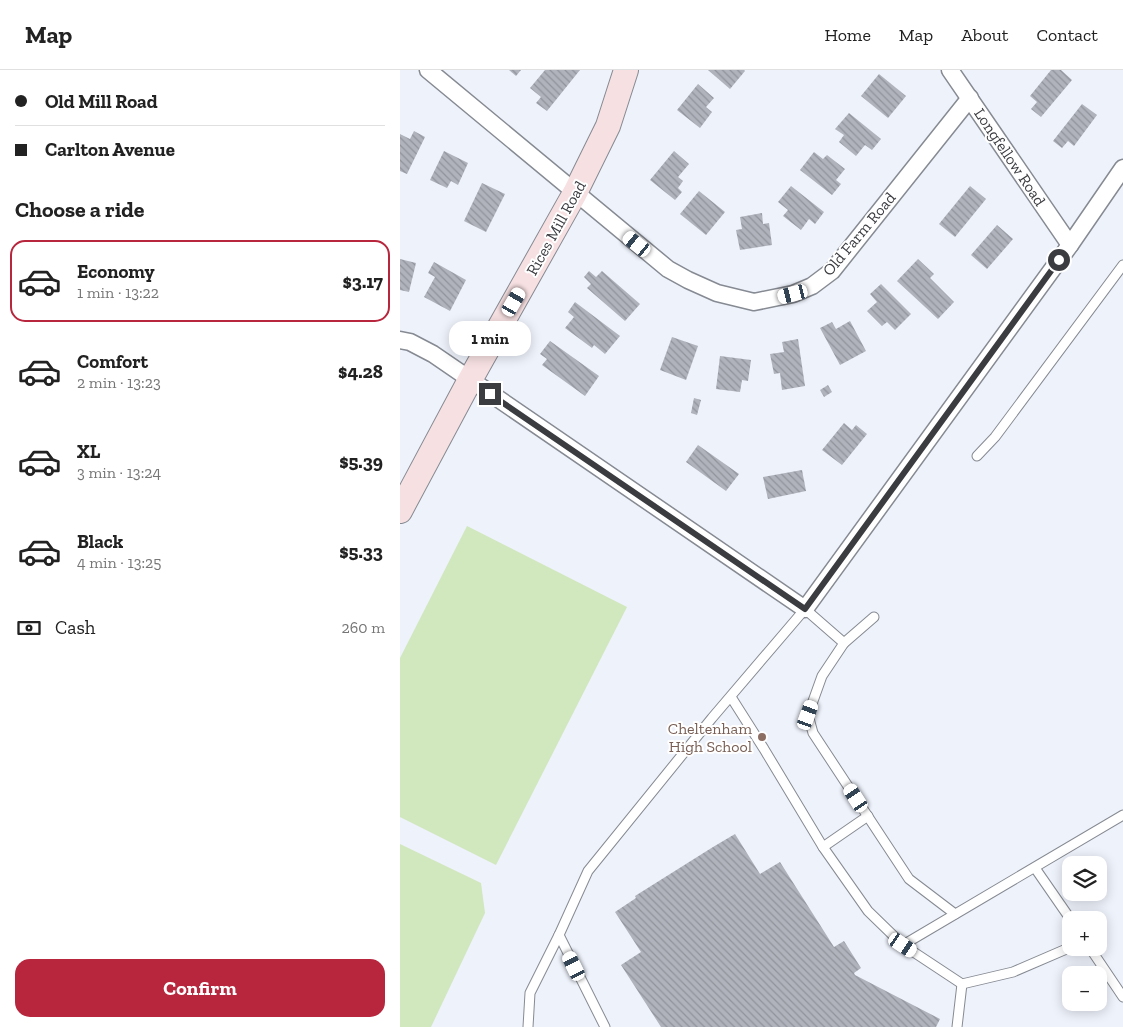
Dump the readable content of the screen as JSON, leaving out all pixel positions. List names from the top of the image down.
{
  "streets": {
    "street": ["Longfellow Road", "Rices Mill Road", "Old Farm Road"]
  },
  "crossings": [
    ["Longfellow Road", "Old Farm Road"],
    ["Rices Mill Road", "Old Farm Road"]
  ],
  "places": ["Cheltenham High School"],
  "page": {
    "header": "Map",
    "nav": [
      "Home",
      "Map",
      "About",
      "Contact"
    ],
    "banner": ["Old Mill Road", "Carlton Avenue"],
    "heading": "Choose a ride",
    "list": [
      {
        "name": "Economy",
        "note": "1 min · 13:22",
        "value": "$3.17"
      },
      {
        "name": "Comfort",
        "note": "2 min · 13:23",
        "value": "$4.28"
      },
      {
        "name": "XL",
        "note": "3 min · 13:24",
        "value": "$5.39"
      },
      {
        "name": "Black",
        "note": "4 min · 13:25",
        "value": "$5.33"
      }
    ],
    "bubble": "1 min",
    "pay": ["Cash", "260 m"],
    "map_buttons": ["+", "−"],
    "buttons": "Confirm"
  }
}
